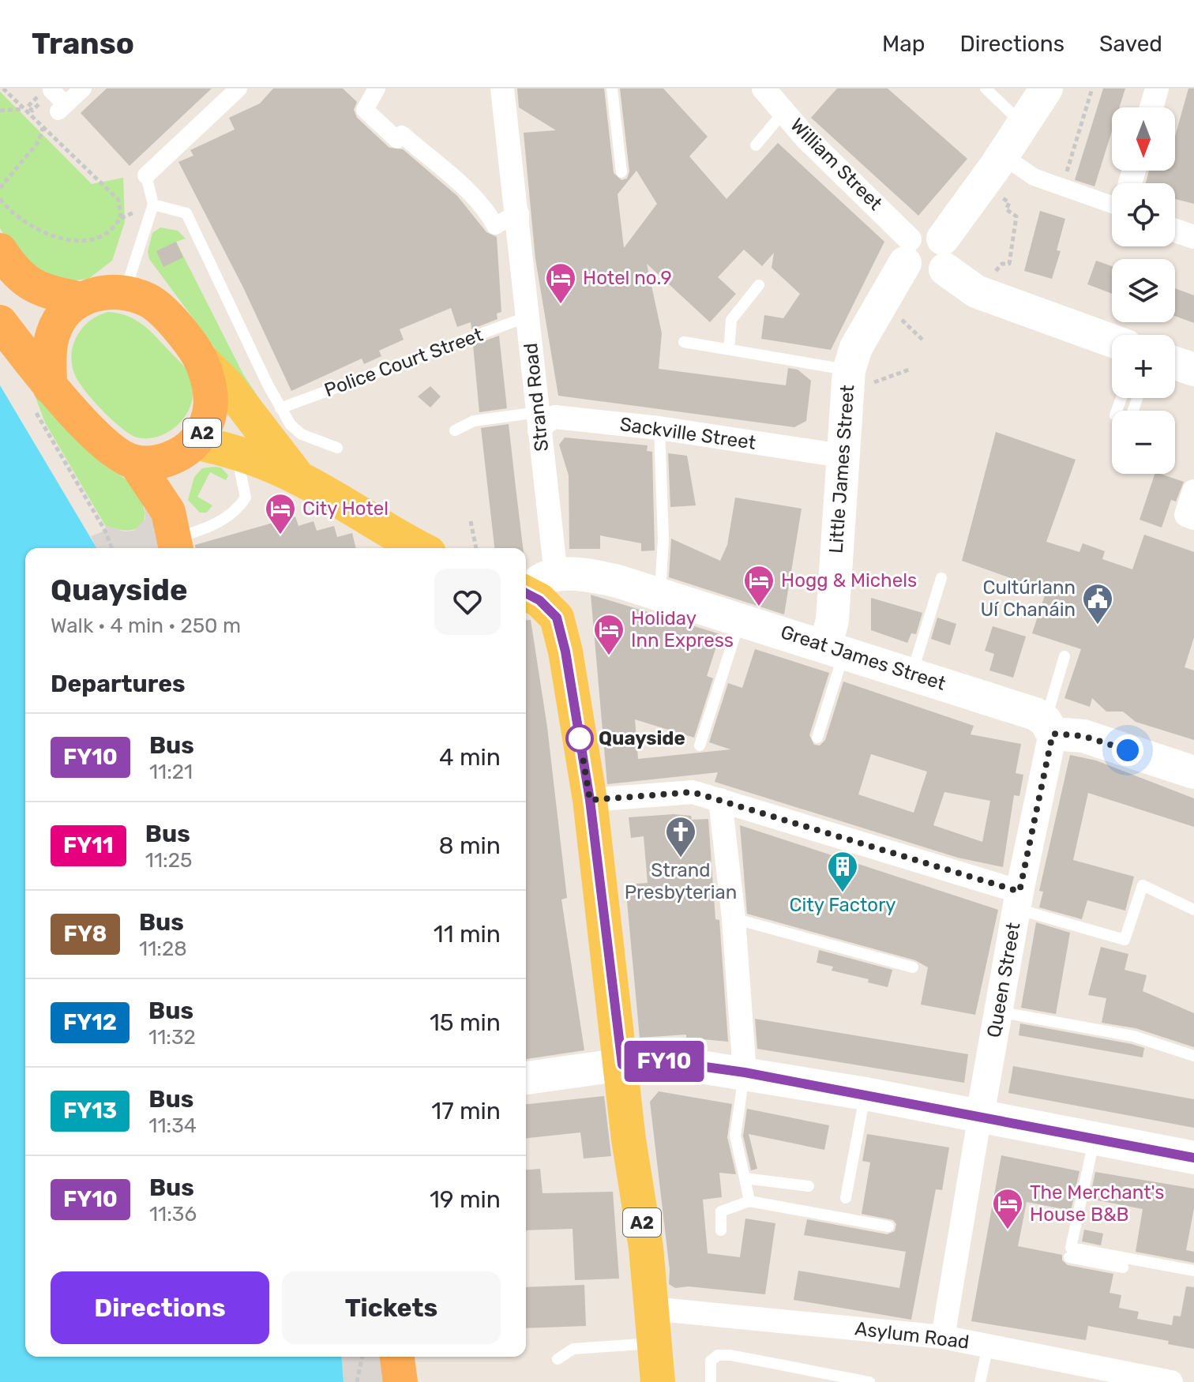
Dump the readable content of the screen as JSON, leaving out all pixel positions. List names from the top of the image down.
{
  "streets": {
    "highway": ["A2"],
    "main road": ["William Street", "Little James Street", "Great James Street"],
    "street": [
      "Strand Road",
      "Sackville Street",
      "Queen Street",
      "Asylum Road"
    ],
    "lane": ["Police Court Street"]
  },
  "crossings": [
    ["William Street", "Little James Street"],
    ["Police Court Street", "Strand Road"],
    ["Strand Road", "Sackville Street"],
    ["Strand Road", "Great James Street"],
    ["A2", "Asylum Road"],
    ["Sackville Street", "Little James Street"],
    ["Little James Street", "Great James Street"],
    ["Great James Street", "Queen Street"]
  ],
  "places": {
    "hotel": [
      "Hotel no.9",
      "City Hotel",
      "Hogg & Michels",
      "Holiday Inn Express",
      "The Merchant's House B&B"
    ],
    "public building": ["Cultúrlann Uí Chanáin"],
    "other": ["Quayside"],
    "church": ["Strand Presbyterian"],
    "building": ["City Factory"]
  },
  "lines": ["bus line FY10"],
  "north": "bottom",
  "page": {
    "header": "Transo",
    "nav": ["Map", "Directions", "Saved"],
    "on_map": "FY10",
    "map_buttons": ["+", "−"],
    "heading": [
      ["Quayside", "Walk · 4 min · 250 m"],
      "Departures"
    ],
    "list": [
      {
        "mark": "FY10",
        "name": "Bus",
        "note": "11:21",
        "value": "4 min"
      },
      {
        "mark": "FY11",
        "name": "Bus",
        "note": "11:25",
        "value": "8 min"
      },
      {
        "mark": "FY8",
        "name": "Bus",
        "note": "11:28",
        "value": "11 min"
      },
      {
        "mark": "FY12",
        "name": "Bus",
        "note": "11:32",
        "value": "15 min"
      },
      {
        "mark": "FY13",
        "name": "Bus",
        "note": "11:34",
        "value": "17 min"
      },
      {
        "mark": "FY10",
        "name": "Bus",
        "note": "11:36",
        "value": "19 min"
      }
    ],
    "buttons": ["Directions", "Tickets"]
  }
}
